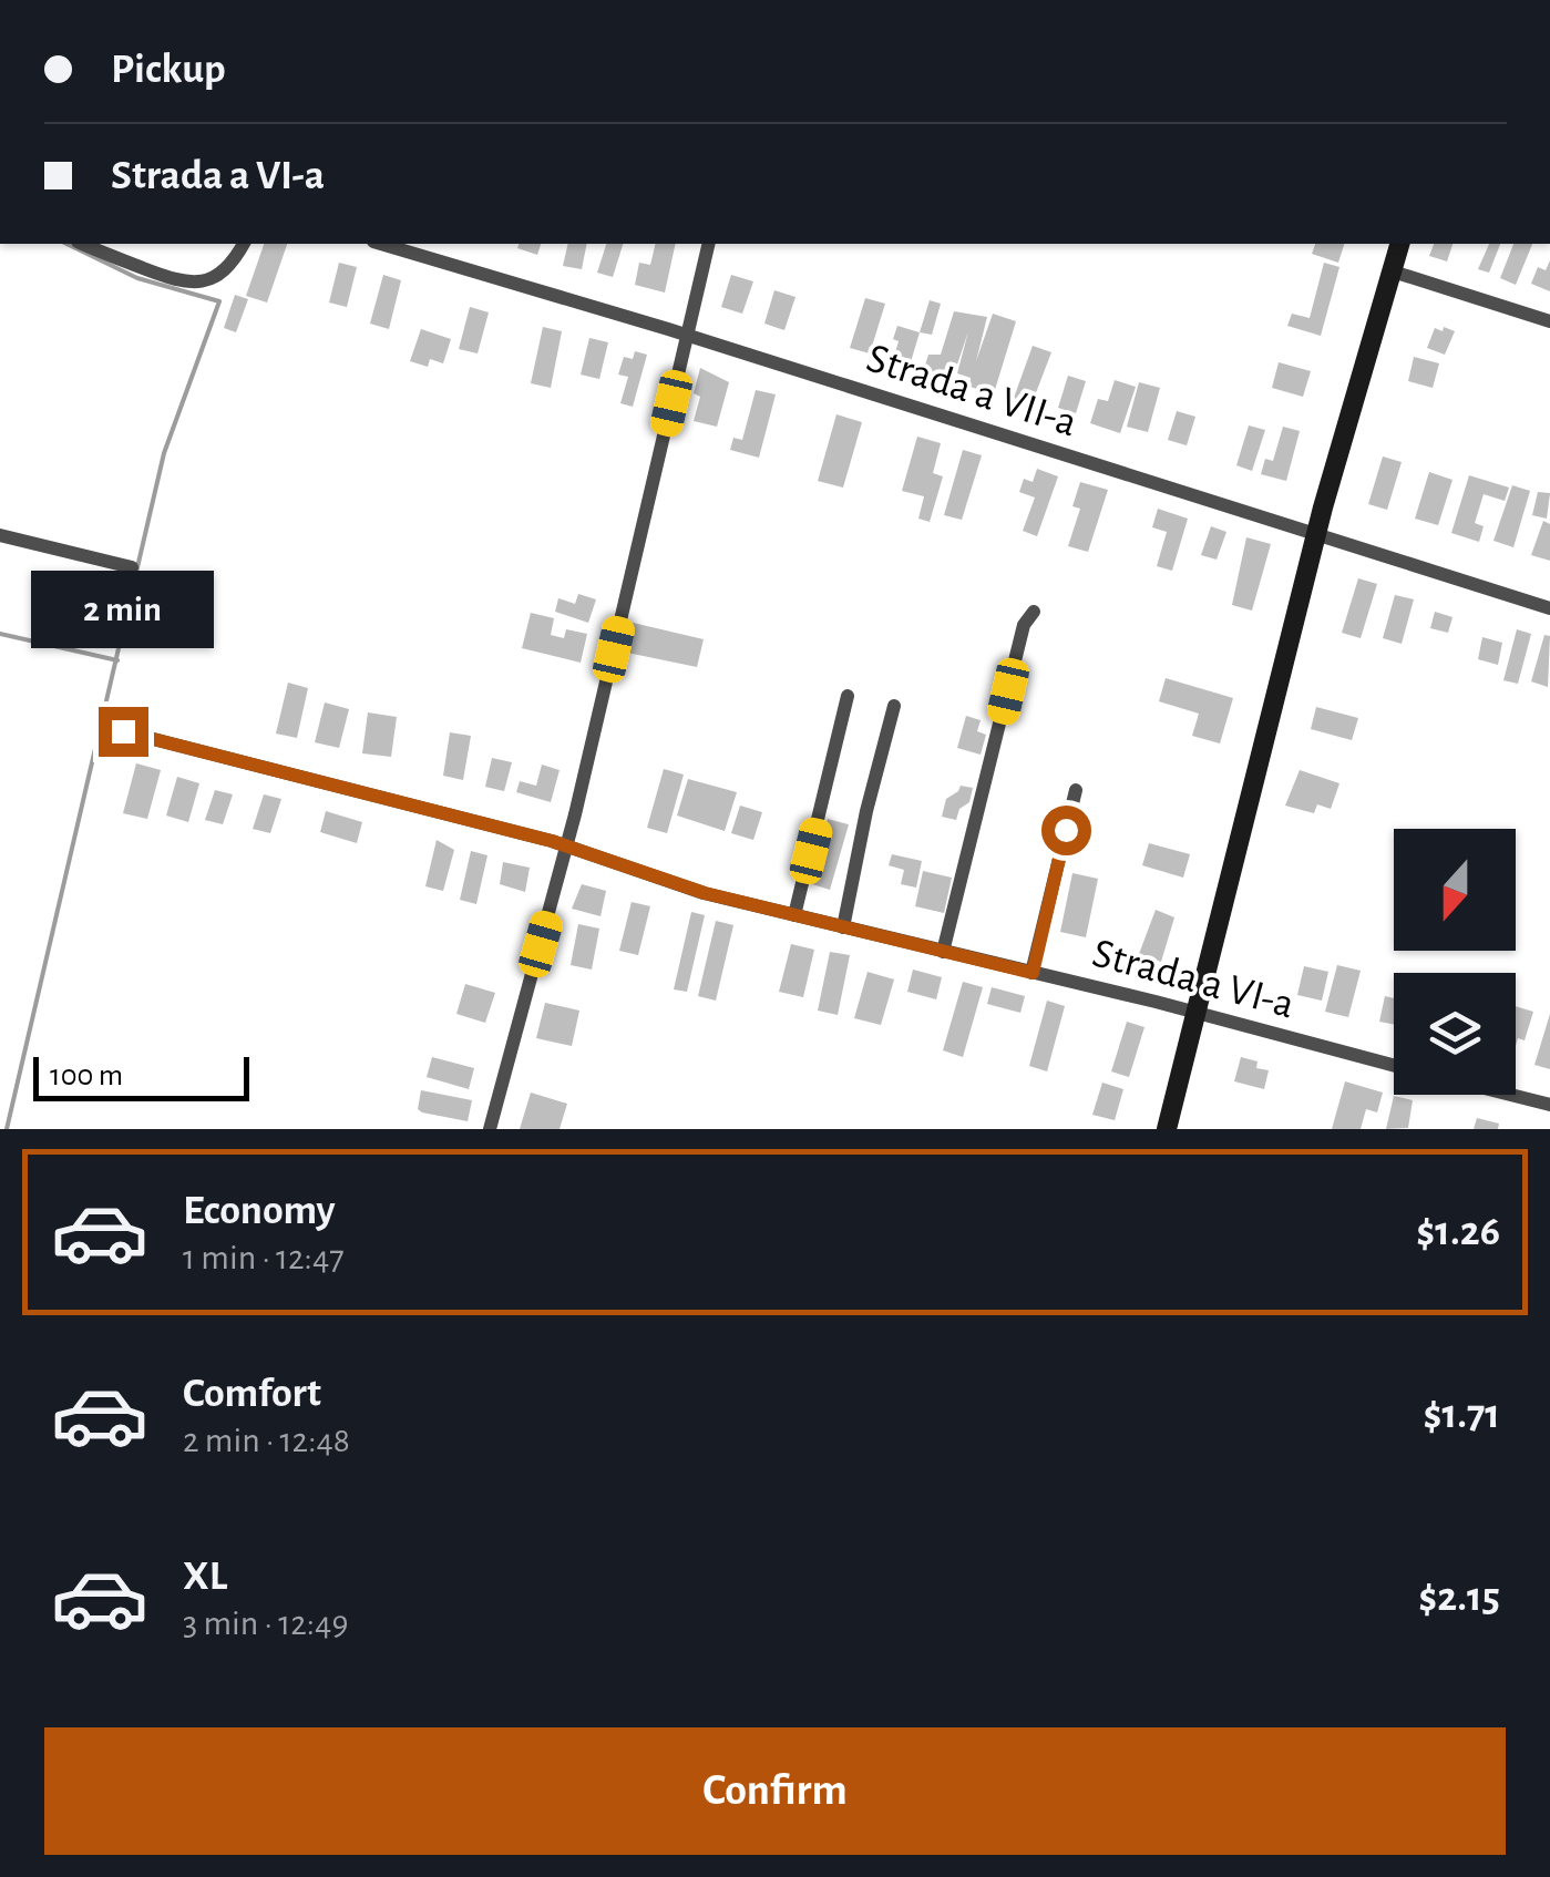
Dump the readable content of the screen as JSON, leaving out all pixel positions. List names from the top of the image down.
{
  "streets": {
    "street": ["Strada a VII-a", "Strada a VI-a"]
  },
  "scale_bar": "100 m",
  "north": "bottom",
  "page": {
    "banner": ["Pickup", "Strada a VI-a"],
    "bubble": "2 min",
    "scale": "100 m",
    "list": [
      {
        "name": "Economy",
        "note": "1 min · 12:47",
        "value": "$1.26"
      },
      {
        "name": "Comfort",
        "note": "2 min · 12:48",
        "value": "$1.71"
      },
      {
        "name": "XL",
        "note": "3 min · 12:49",
        "value": "$2.15"
      }
    ],
    "buttons": "Confirm"
  }
}
